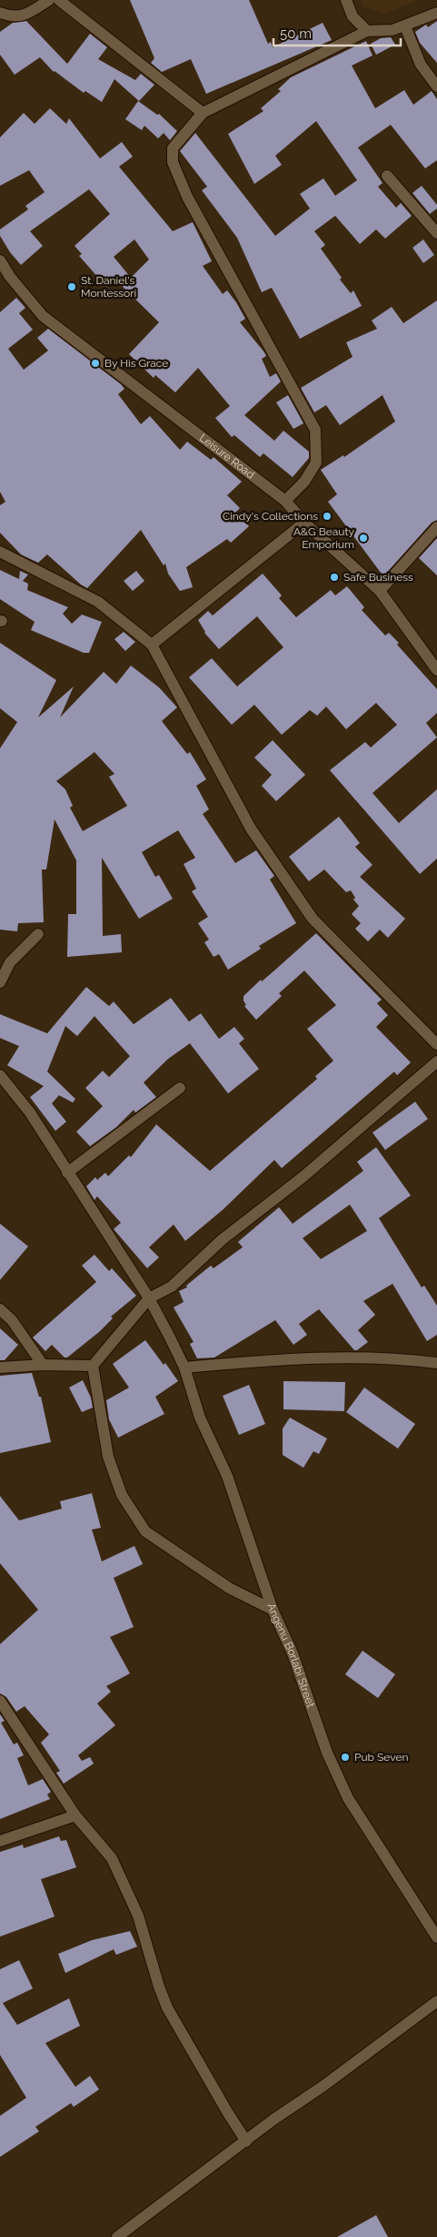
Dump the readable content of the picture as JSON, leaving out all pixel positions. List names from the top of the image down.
{
  "streets": {
    "street": ["Leisure Road", "Angenu Borlabi Street"]
  },
  "places": [
    "St. Daniel's Montessori",
    "By His Grace",
    "Cindy's Collections",
    "A&G Beauty Emporium",
    "Safe Business",
    "Pub Seven"
  ],
  "scale_bar": "50 m"
}
